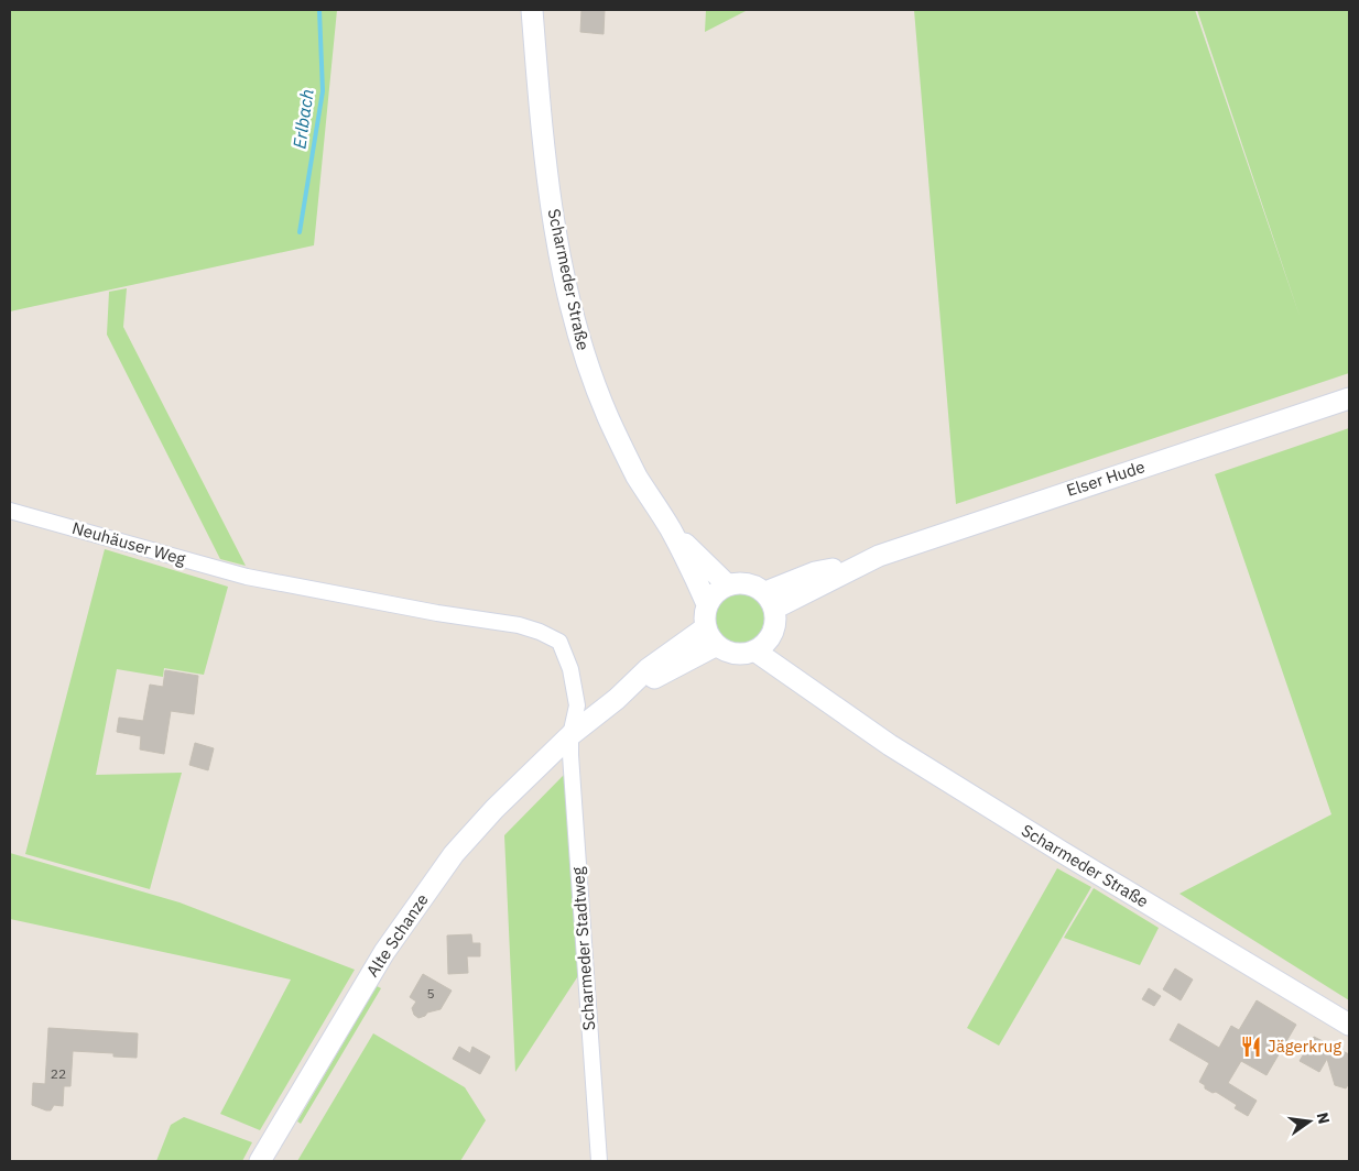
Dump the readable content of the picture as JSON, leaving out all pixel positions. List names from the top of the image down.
{
  "streets": {
    "street": [
      "Scharmeder Straße",
      "Elser Hude",
      "Neuhäuser Weg",
      "Alte Schanze",
      "Scharmeder Stadtweg"
    ]
  },
  "crossings": [
    ["Scharmeder Straße", "Elser Hude"],
    ["Scharmeder Straße", "Alte Schanze"],
    ["Elser Hude", "Alte Schanze"],
    ["Neuhäuser Weg", "Alte Schanze"],
    ["Neuhäuser Weg", "Scharmeder Stadtweg"],
    ["Alte Schanze", "Scharmeder Stadtweg"]
  ],
  "water": ["Erlbach"],
  "places": {
    "restaurant": ["Jägerkrug"]
  },
  "house_numbers": ["5", "22"],
  "north": "right"
}
